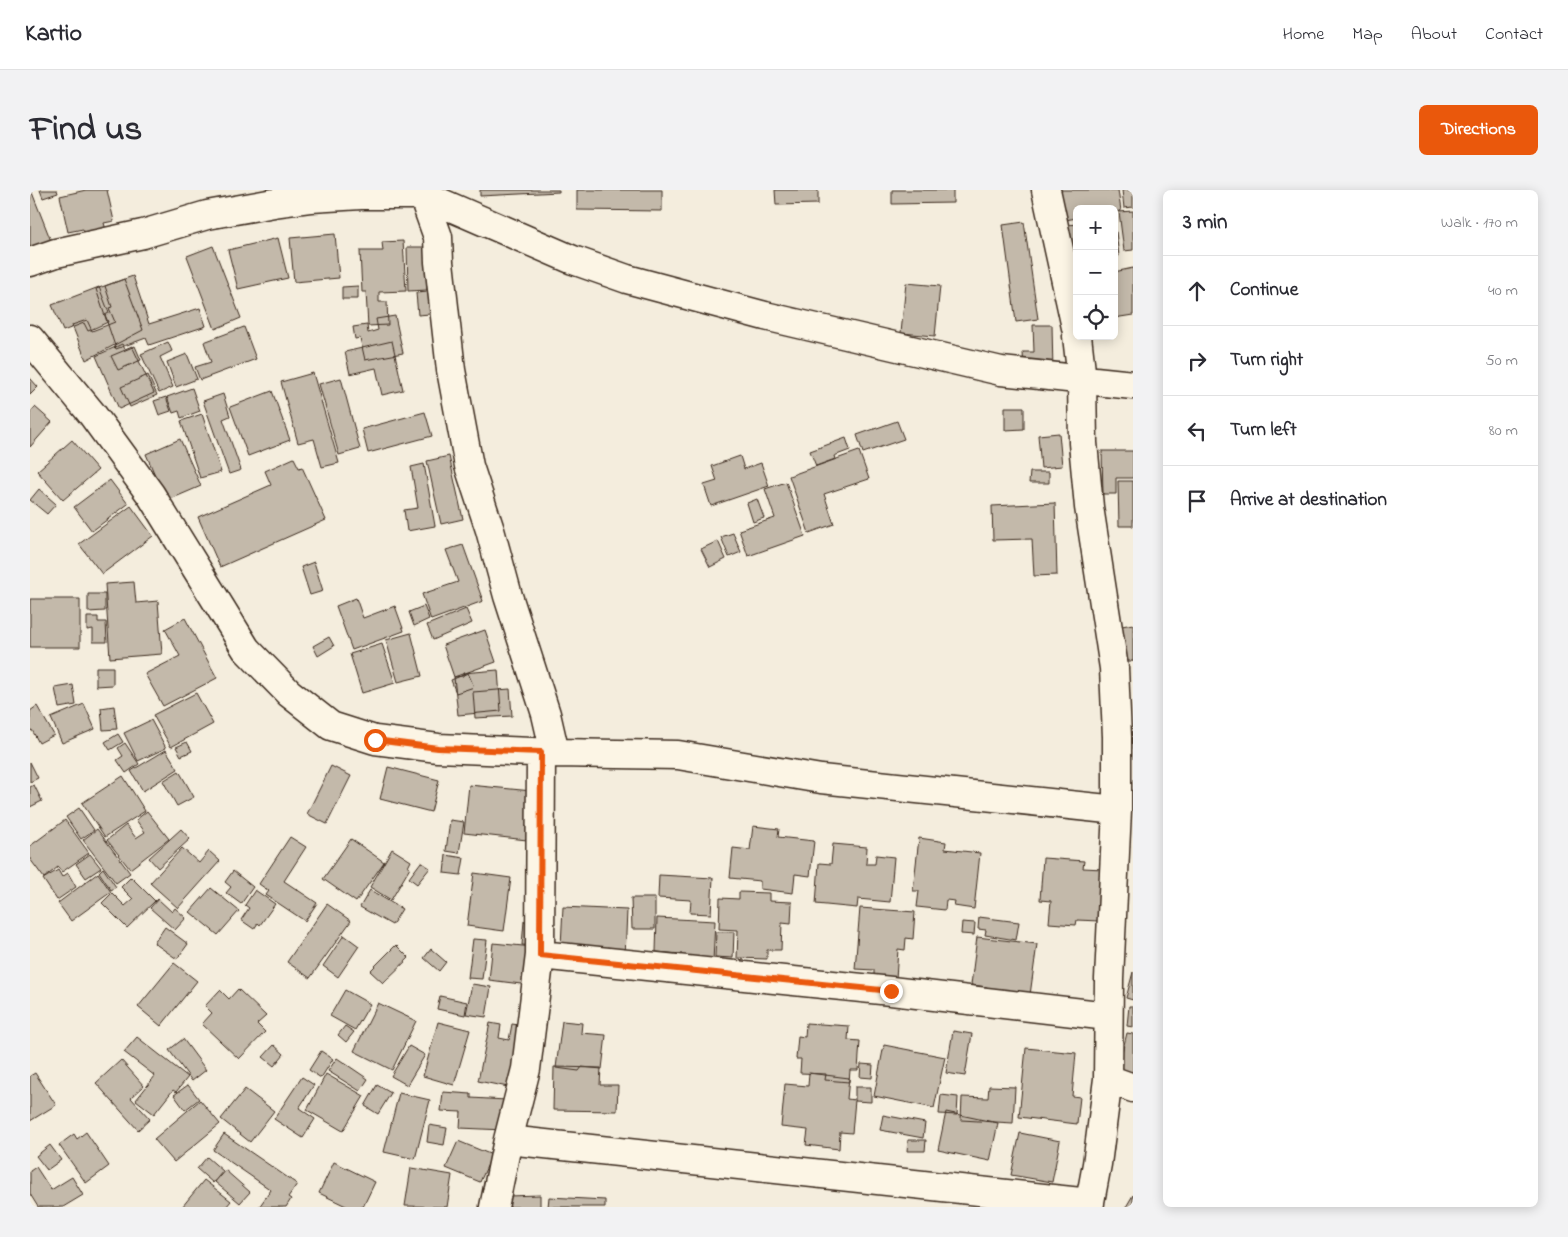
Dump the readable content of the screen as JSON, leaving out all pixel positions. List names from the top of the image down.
{
  "page": {
    "header": "Kartio",
    "nav": [
      "Home",
      "Map",
      "About",
      "Contact"
    ],
    "title": "Find us",
    "buttons": "Directions",
    "heading": ["3 min", "Walk · 170 m"],
    "map_buttons": ["+", "−"],
    "list": [
      ["Continue", "40 m"],
      ["Turn right", "50 m"],
      ["Turn left", "80 m"],
      "Arrive at destination"
    ]
  }
}
